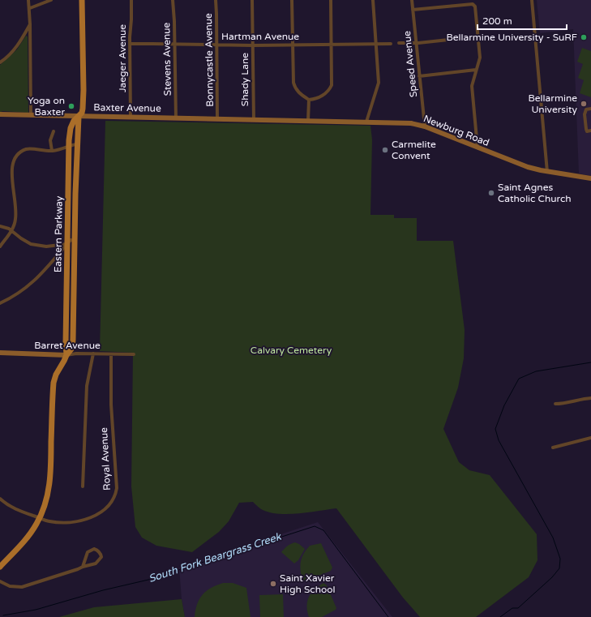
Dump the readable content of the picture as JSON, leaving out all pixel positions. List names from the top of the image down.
{
  "streets": {
    "main road": [
      "Baxter Avenue",
      "Newburg Road",
      "Eastern Parkway",
      "Barret Avenue"
    ],
    "street": [
      "Hartman Avenue",
      "Jaeger Avenue",
      "Stevens Avenue",
      "Bonnycastle Avenue",
      "Speed Avenue",
      "Shady Lane",
      "Royal Avenue"
    ]
  },
  "crossings": [
    ["Hartman Avenue", "Jaeger Avenue"],
    ["Hartman Avenue", "Stevens Avenue"],
    ["Hartman Avenue", "Bonnycastle Avenue"],
    ["Hartman Avenue", "Shady Lane"],
    ["Jaeger Avenue", "Baxter Avenue"],
    ["Stevens Avenue", "Baxter Avenue"],
    ["Bonnycastle Avenue", "Baxter Avenue"],
    ["Speed Avenue", "Newburg Road"],
    ["Shady Lane", "Baxter Avenue"],
    ["Shady Lane", "Newburg Road"],
    ["Baxter Avenue", "Newburg Road"],
    ["Baxter Avenue", "Eastern Parkway"],
    ["Eastern Parkway", "Barret Avenue"],
    ["Eastern Parkway", "Royal Avenue"],
    ["Barret Avenue", "Royal Avenue"]
  ],
  "water": ["South Fork Beargrass Creek"],
  "parks": ["Calvary Cemetery"],
  "places": [
    "Bellarmine University - SuRF",
    "Bellarmine University",
    "Yoga on Baxter",
    "Carmelite Convent",
    "Saint Agnes Catholic Church",
    "Saint Xavier High School"
  ],
  "scale_bar": "200 m"
}
